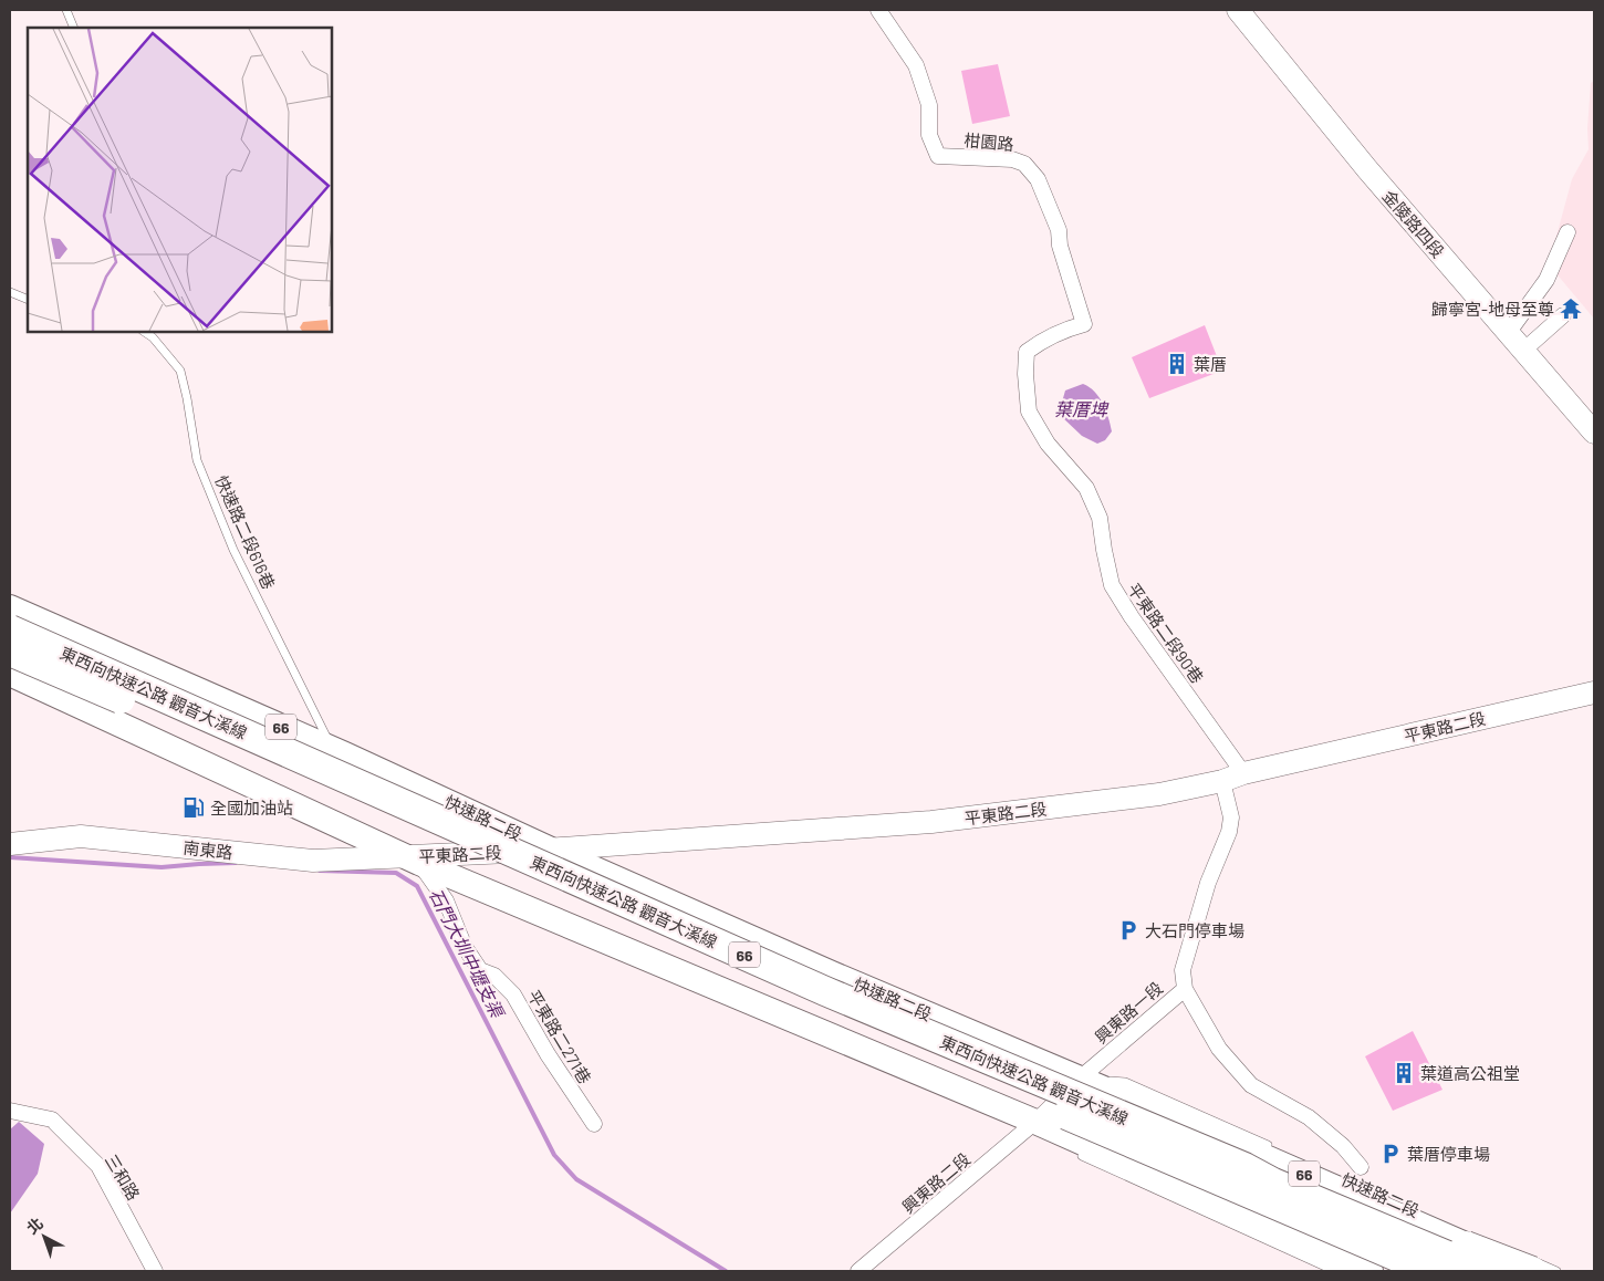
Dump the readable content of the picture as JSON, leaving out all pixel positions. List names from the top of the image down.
{
  "streets": {
    "highway": ["東西向快速公路 觀音大溪線", "66"],
    "main road": ["快速路二段"],
    "street": [
      "柑園路",
      "金陵路四段",
      "平東路二段90巷",
      "平東路二段",
      "南東路",
      "興東路一段",
      "平東路二271巷",
      "三和路",
      "興東路二段"
    ],
    "lane": ["快速路二段616巷"]
  },
  "crossings": [
    ["柑園路", "平東路二段90巷"],
    ["快速路二段616巷", "快速路二段"],
    ["平東路二段90巷", "平東路二段"],
    ["66", "平東路二段"],
    ["66", "南東路"],
    ["66", "興東路一段"],
    ["66", "平東路二271巷"],
    ["66", "興東路二段"],
    ["平東路二段", "快速路二段"],
    ["平東路二段", "南東路"],
    ["平東路二段", "興東路一段"],
    ["平東路二段", "平東路二271巷"],
    ["快速路二段", "興東路一段"],
    ["南東路", "平東路二271巷"],
    ["興東路一段", "興東路二段"]
  ],
  "water": ["葉厝埤", "石門大圳中壢支渠"],
  "places": {
    "temple": ["歸寧宮-地母至尊"],
    "building": ["葉厝", "葉道高公祖堂"],
    "fuel station": ["全國加油站"],
    "parking": ["大石門停車場", "葉厝停車場"]
  },
  "north": "top left"
}
